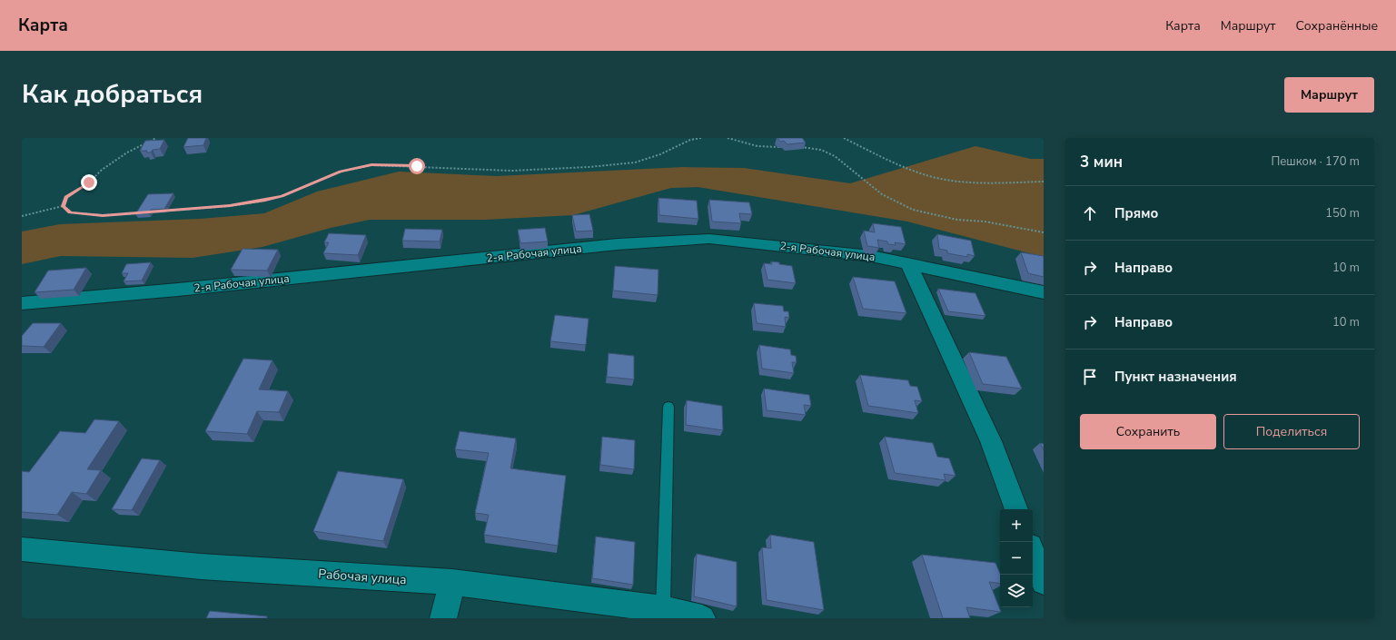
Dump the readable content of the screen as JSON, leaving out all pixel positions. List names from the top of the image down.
{
  "streets": {
    "street": ["2-я Рабочая улица", "Рабочая улица"]
  },
  "page": {
    "header": "Карта",
    "nav": ["Карта", "Маршрут", "Сохранённые"],
    "title": "Как добраться",
    "buttons": [
      "Маршрут",
      ["Сохранить", "Поделиться"]
    ],
    "heading": ["3 мин", "Пешком · 170 m"],
    "list": [
      ["Прямо", "150 m"],
      ["Направо", "10 m"],
      ["Направо", "10 m"],
      "Пункт назначения"
    ],
    "map_buttons": ["+", "−"]
  }
}
